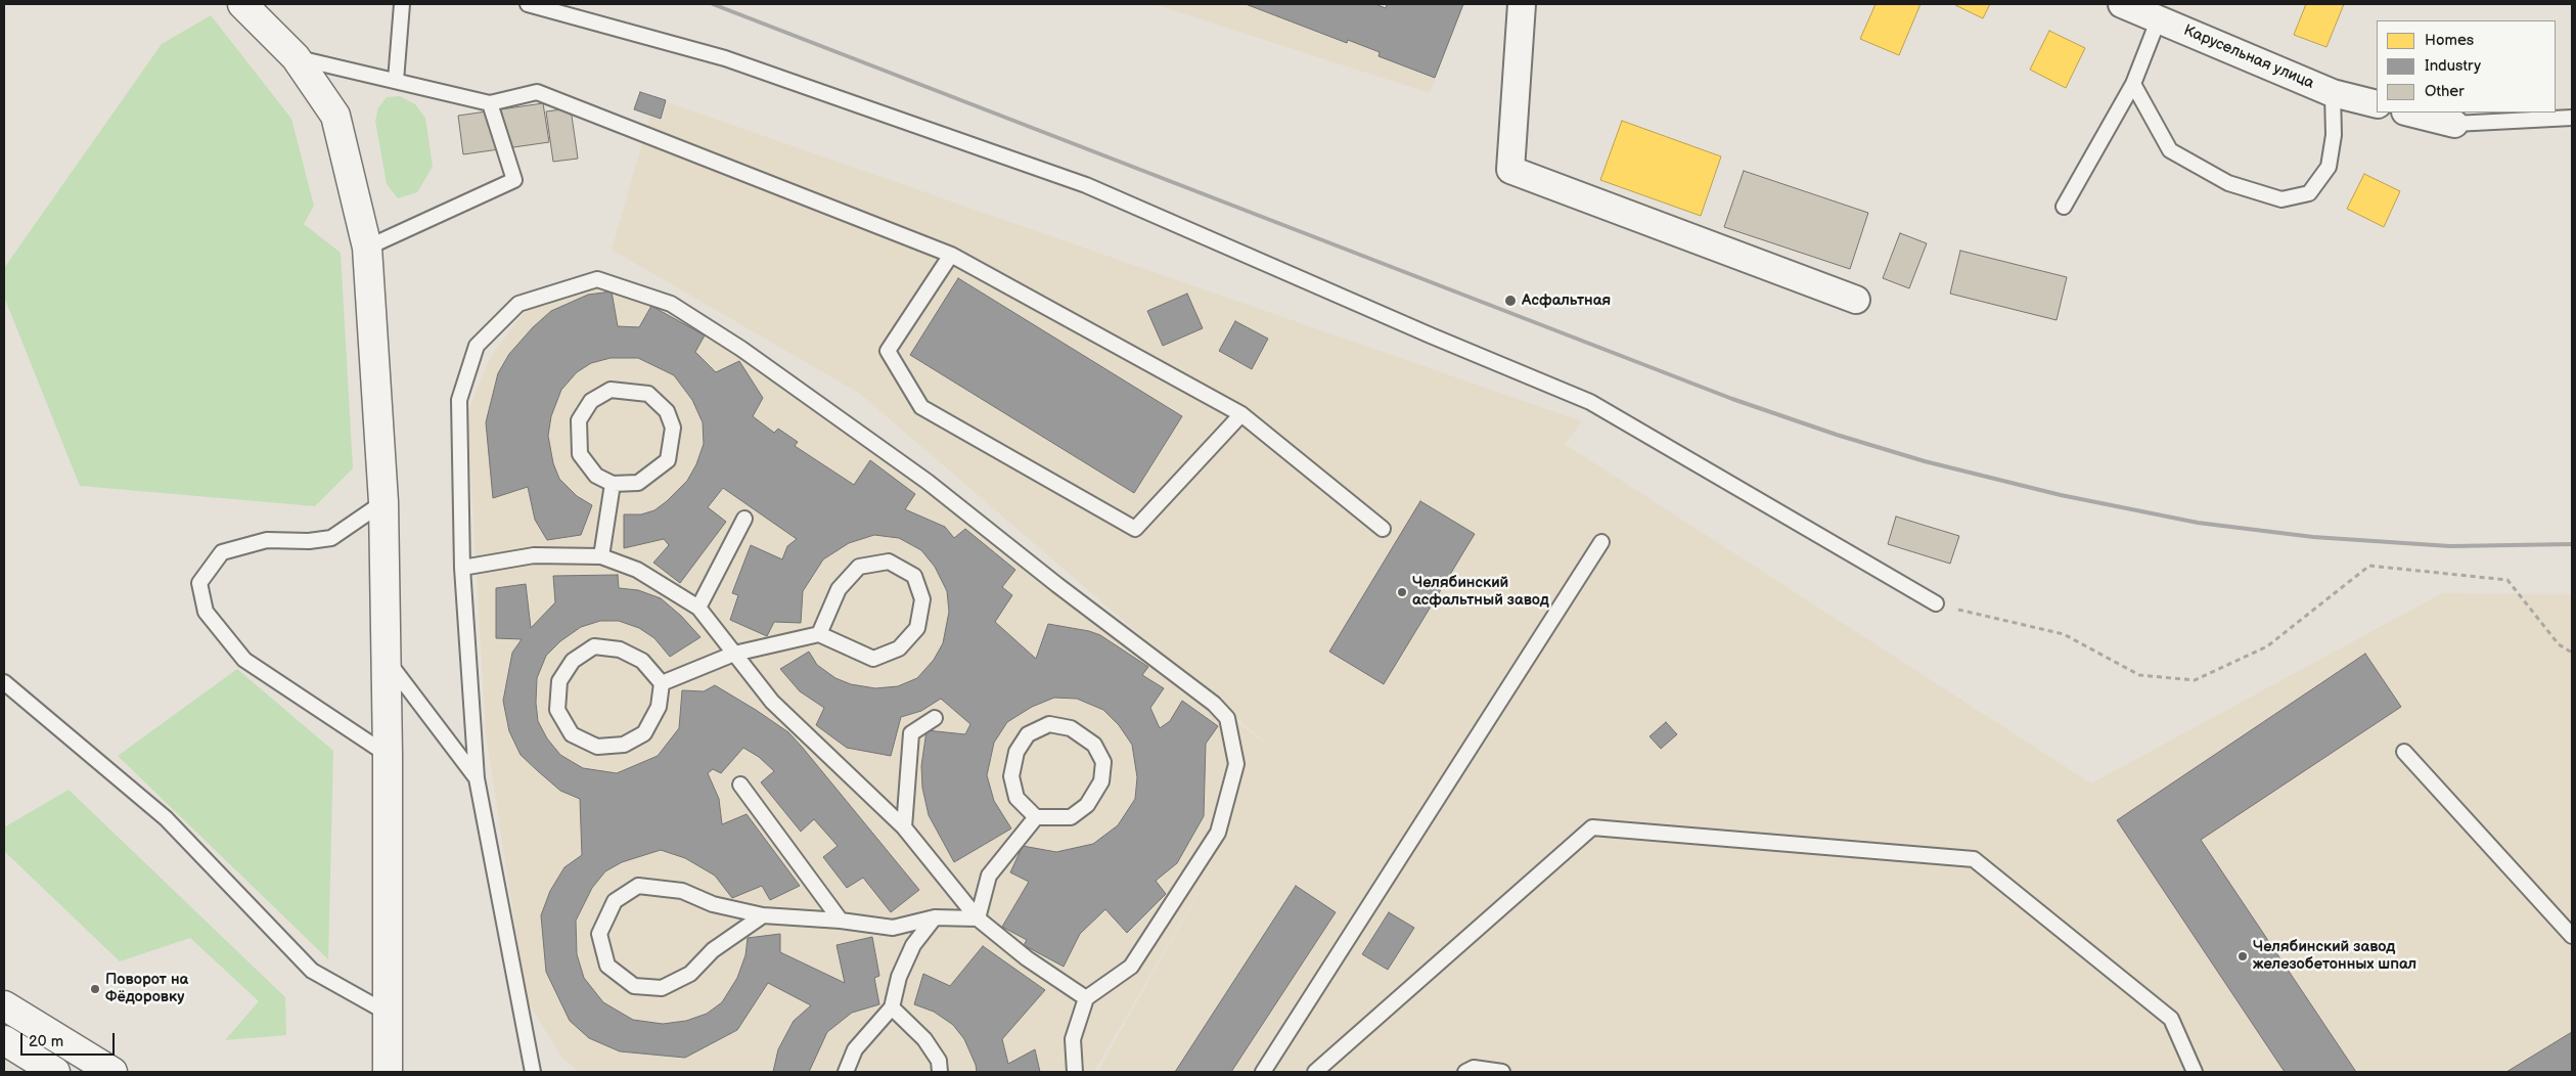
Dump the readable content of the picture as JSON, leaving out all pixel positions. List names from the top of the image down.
{
  "streets": {
    "street": ["Карусельная улица"]
  },
  "places": [
    "Асфальтная",
    "Челябинский асфальтный завод",
    "Челябинский завод железобетонных шпал",
    "Поворот на Фёдоровку"
  ],
  "legend": ["Homes", "Industry", "Other"],
  "scale_bar": "20 m"
}
